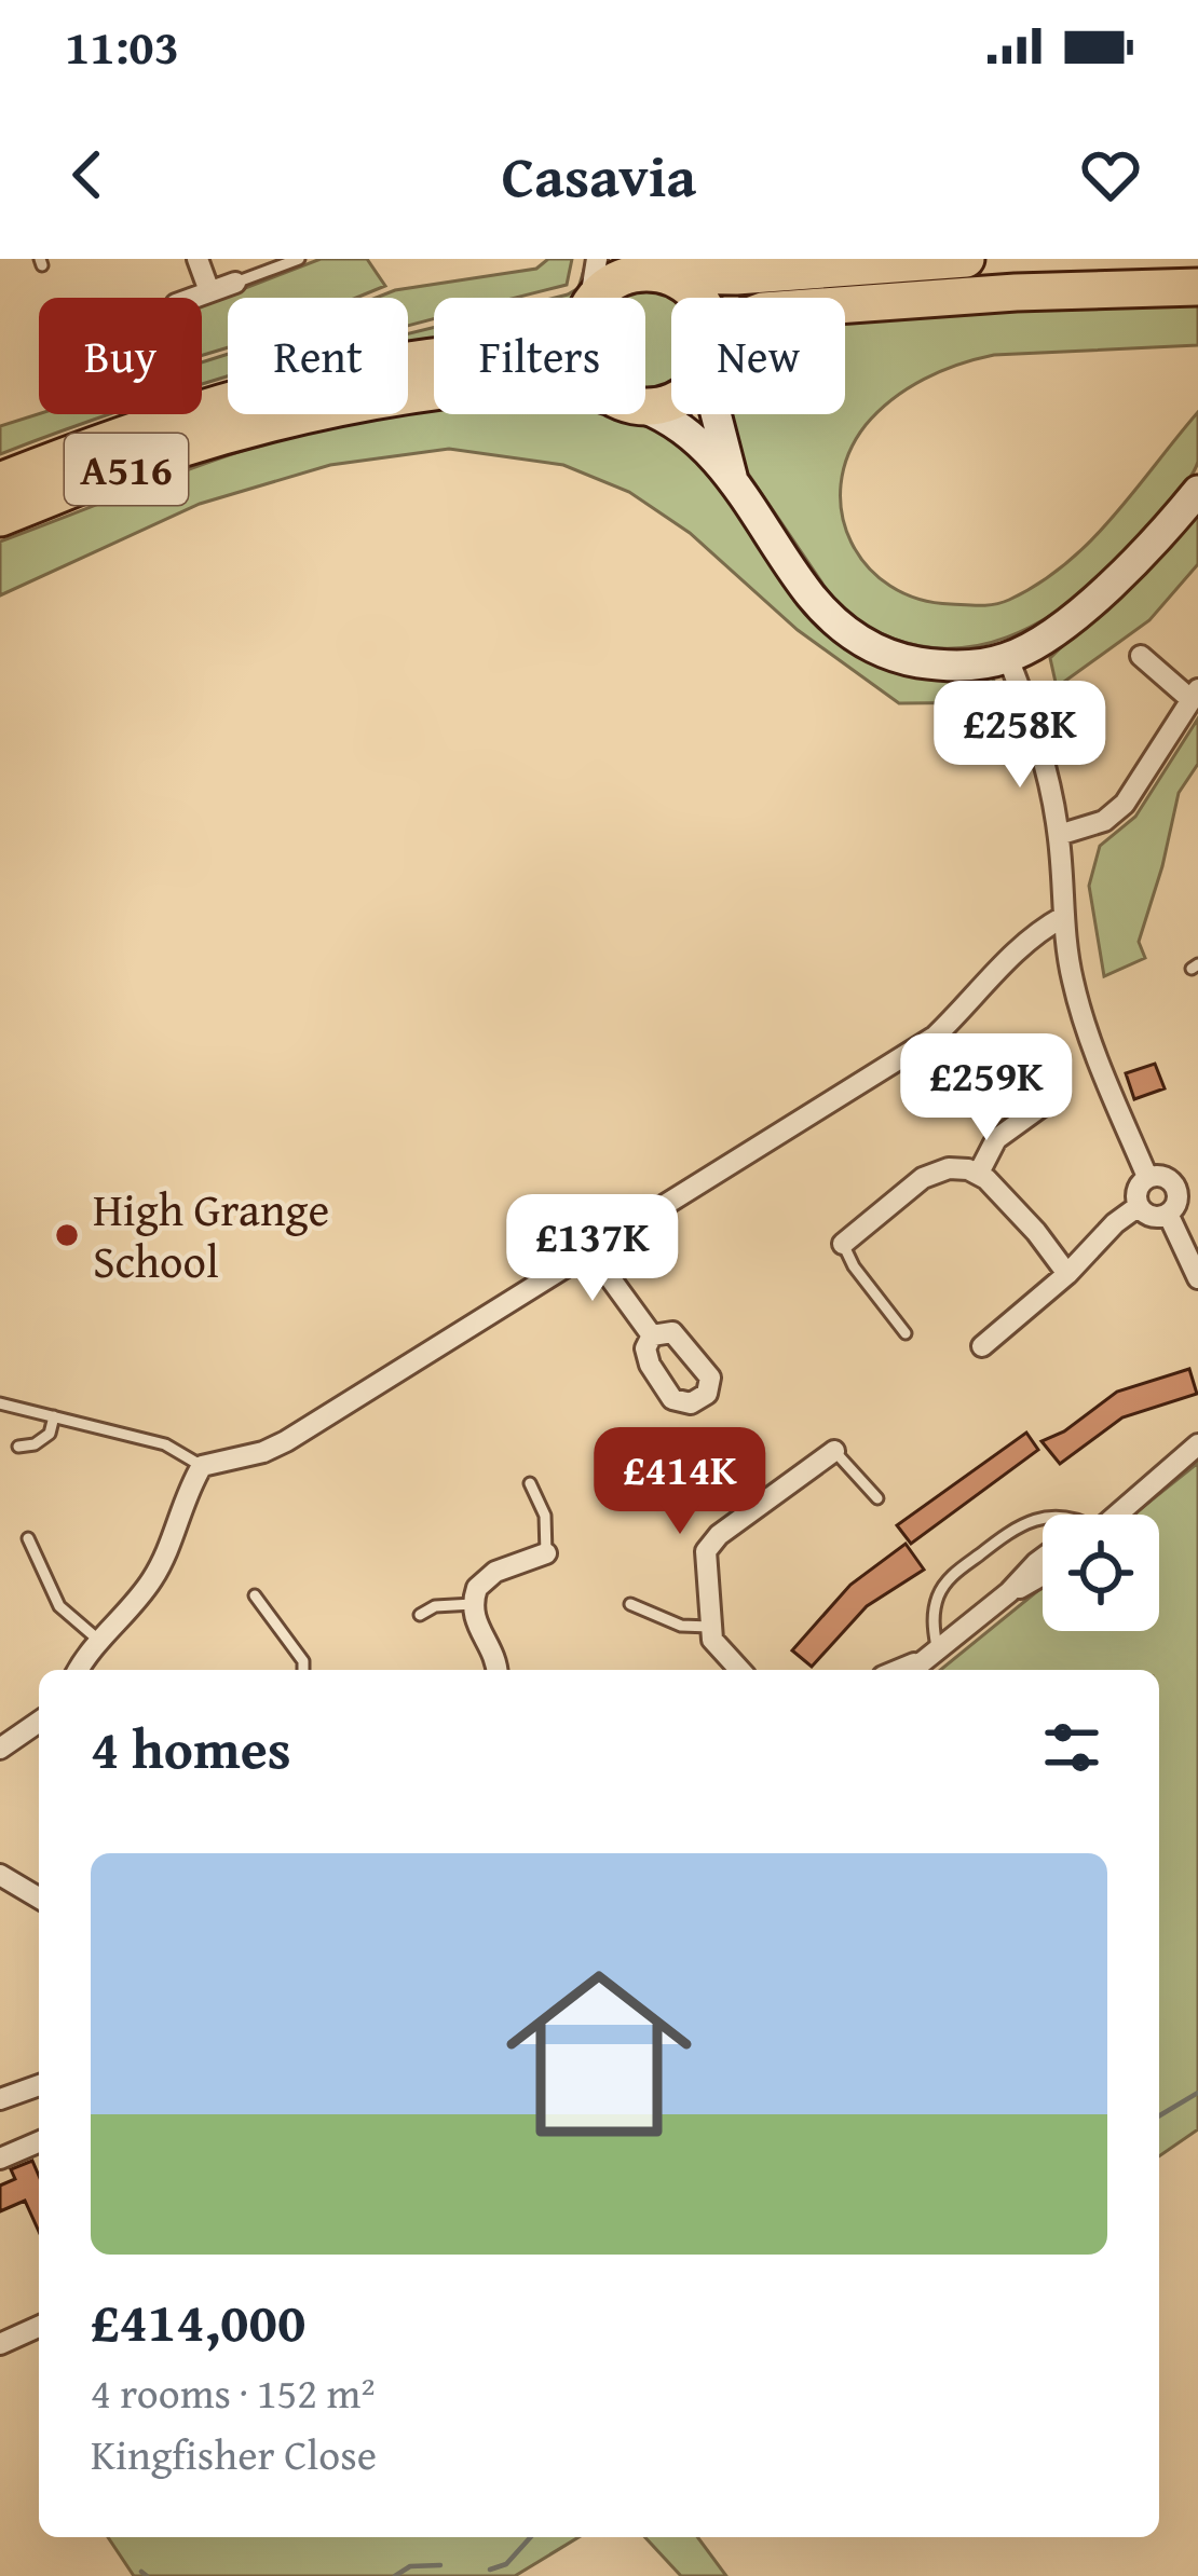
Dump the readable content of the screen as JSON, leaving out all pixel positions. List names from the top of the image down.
{
  "streets": {
    "highway": ["A516"]
  },
  "places": ["High Grange School"],
  "page": {
    "status": "11:03",
    "header": "Casavia",
    "chip": [
      "Buy",
      "Rent",
      "Filters",
      "New"
    ],
    "price": [
      "£258K",
      "£259K",
      "£137K",
      "£414K"
    ],
    "heading": "4 homes",
    "list": [
      {
        "name": "£414,000",
        "note": "4 rooms · 152 m² · Kingfisher Close"
      }
    ]
  }
}
